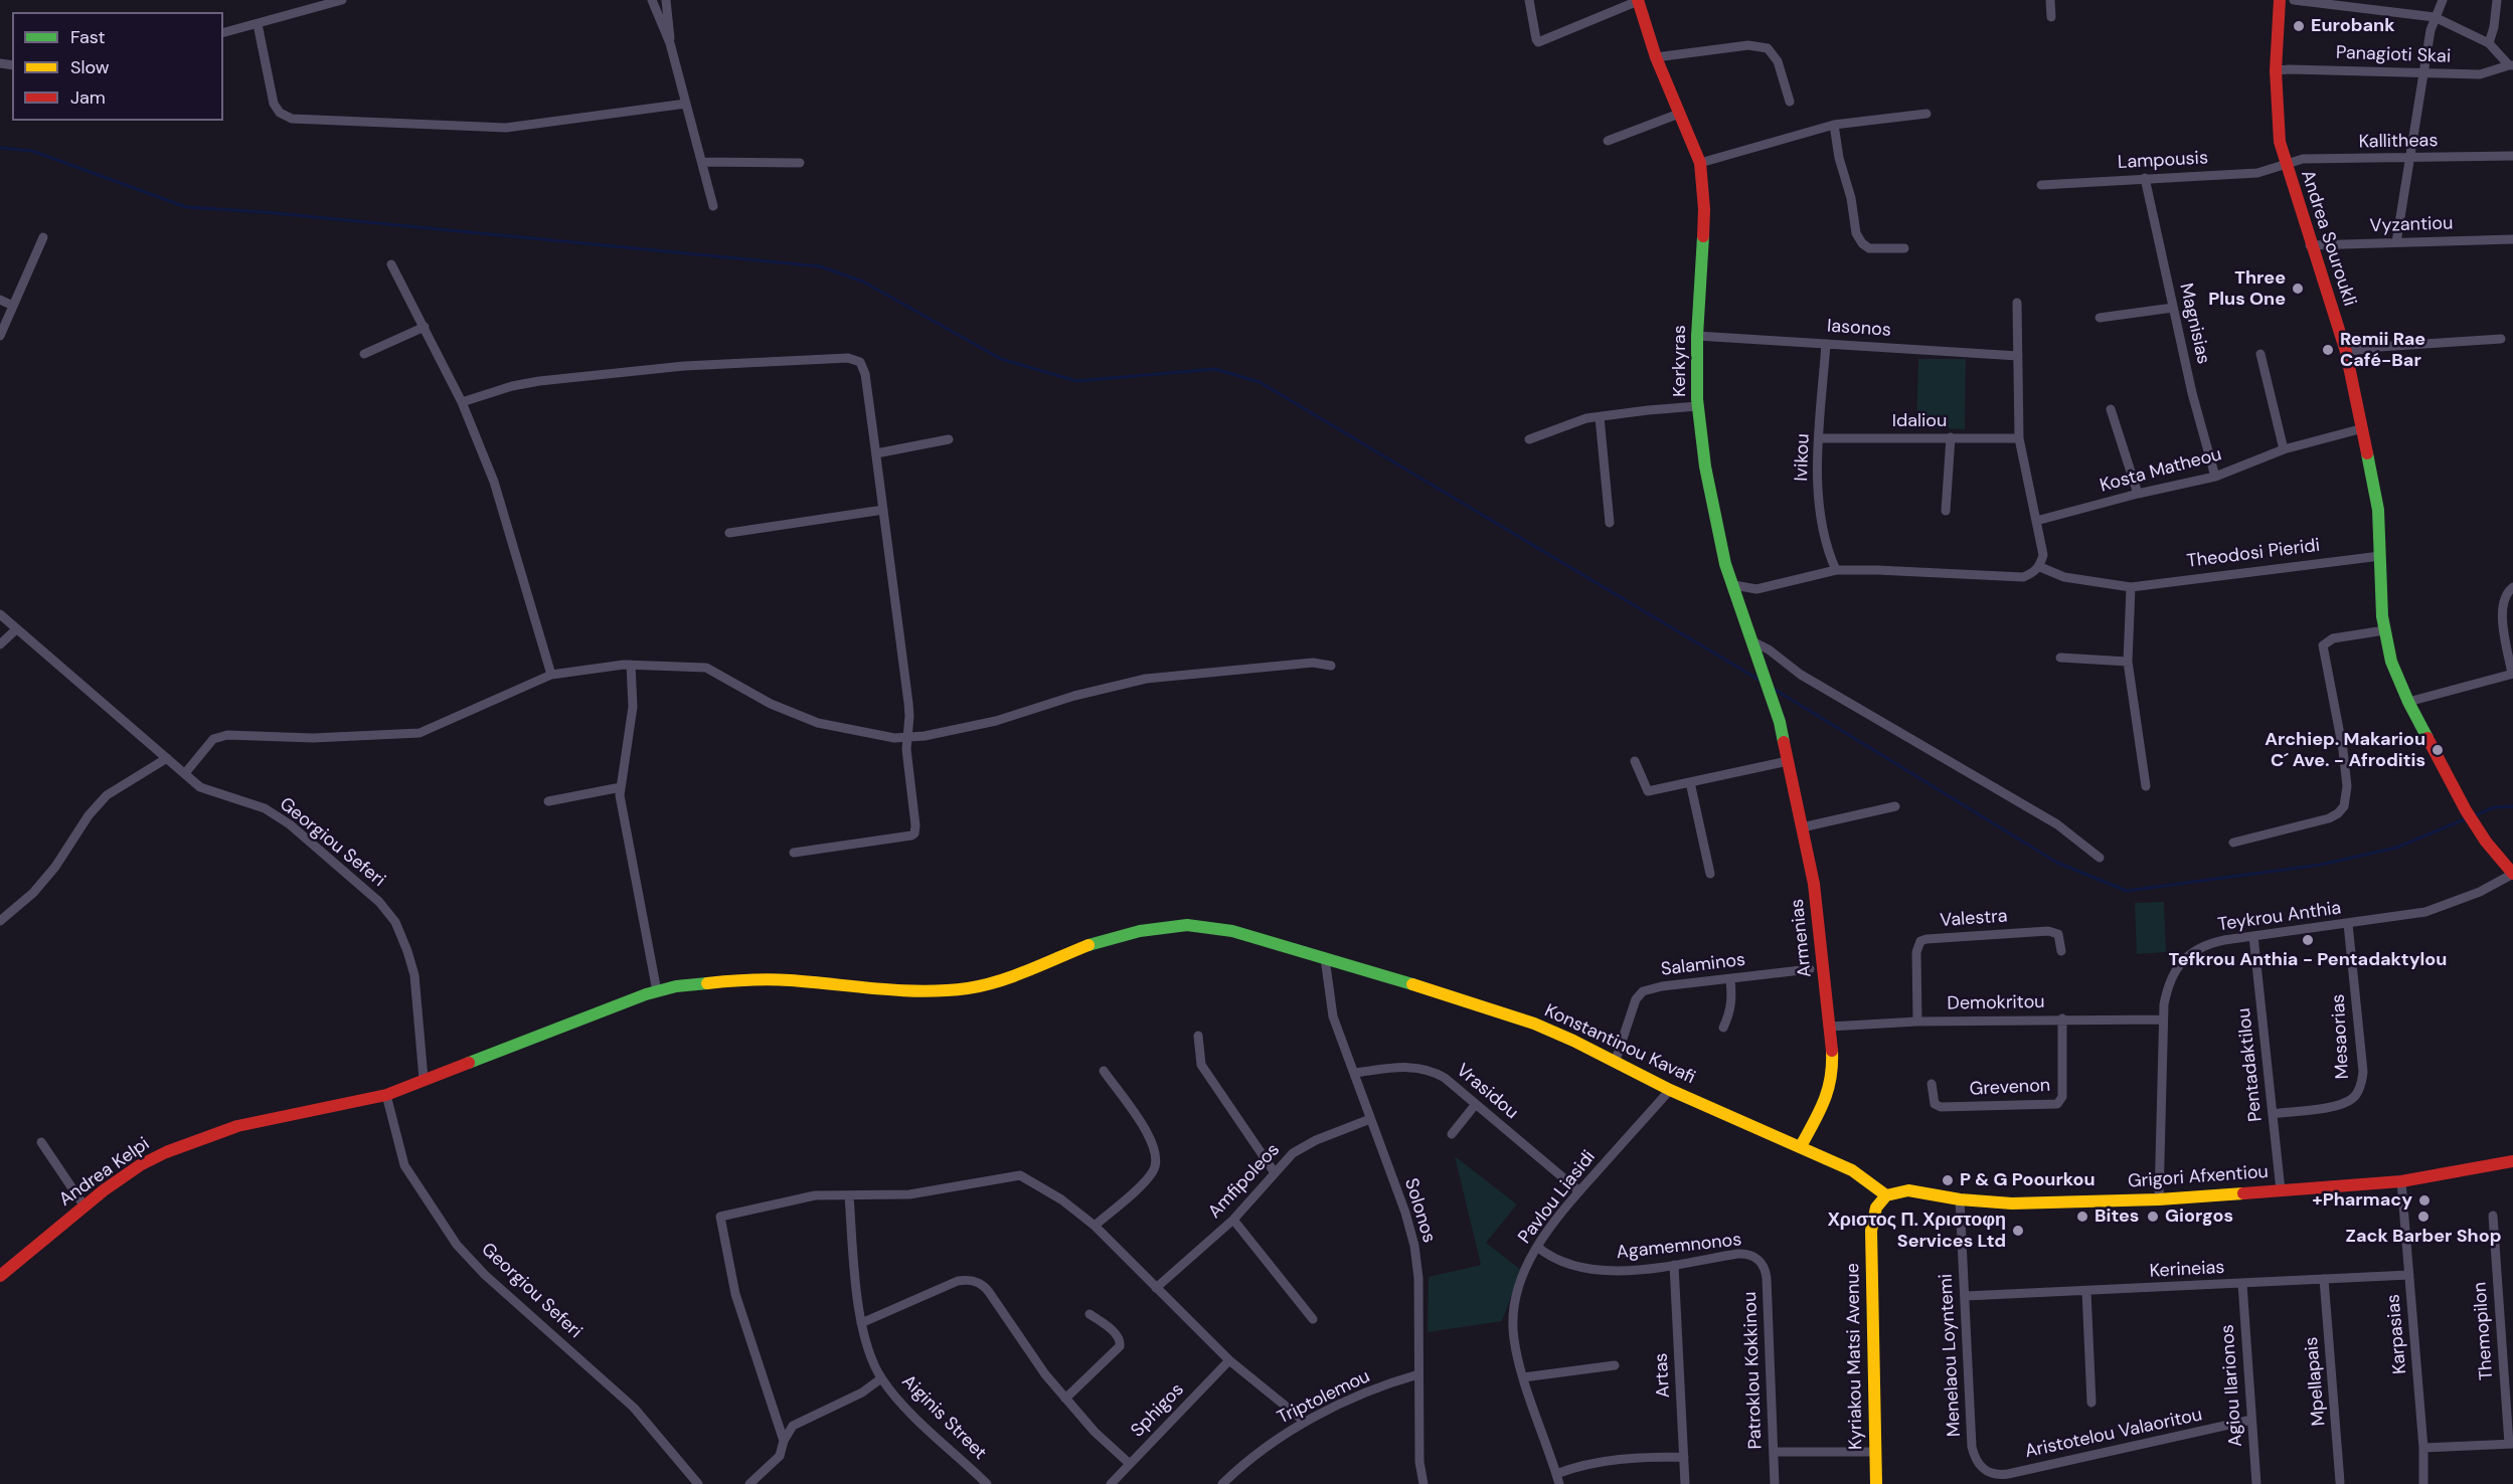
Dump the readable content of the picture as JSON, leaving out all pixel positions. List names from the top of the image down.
{
  "streets": {
    "street": [
      "Panagioti Skai",
      "Kallitheas",
      "Lampousis",
      "Vyzantiou",
      "Andrea Souroukli",
      "Magnisias",
      "Iasonos",
      "Kerkyras",
      "Idaliou",
      "Ivikou",
      "Kosta Matheou",
      "Theodosi Pieridi",
      "Georgiou Seferi",
      "Teykrou Anthia",
      "Valestra",
      "Armenias",
      "Salaminos",
      "Demokritou",
      "Mesaorias",
      "Konstantinou Kavafi",
      "Pentadaktilou",
      "Grevenon",
      "Vrasidou",
      "Andrea Kelpi",
      "Grigori Afxentiou",
      "Amfipoleos",
      "Pavlou Liasidi",
      "Solonos",
      "Agamemnonos",
      "Kerineias",
      "Themopilon",
      "Karpasias",
      "Menelaou Loyntemi",
      "Kyriakou Matsi Avenue",
      "Patroklou Kokkinou",
      "Artas",
      "Mpellapais",
      "Agiou Ilarionos",
      "Triptolemou",
      "Sphigos",
      "Aiginis Street",
      "Aristotelou Valaoritou"
    ]
  },
  "crossings": [
    ["Panagioti Skai", "Andrea Souroukli"],
    ["Kallitheas", "Lampousis"],
    ["Kallitheas", "Andrea Souroukli"],
    ["Lampousis", "Andrea Souroukli"],
    ["Lampousis", "Magnisias"],
    ["Vyzantiou", "Andrea Souroukli"],
    ["Andrea Souroukli", "Kosta Matheou"],
    ["Andrea Souroukli", "Theodosi Pieridi"],
    ["Andrea Souroukli", "Teykrou Anthia"],
    ["Magnisias", "Kosta Matheou"],
    ["Iasonos", "Kerkyras"],
    ["Iasonos", "Ivikou"],
    ["Kerkyras", "Armenias"],
    ["Idaliou", "Ivikou"],
    ["Georgiou Seferi", "Andrea Kelpi"],
    ["Teykrou Anthia", "Demokritou"],
    ["Teykrou Anthia", "Mesaorias"],
    ["Teykrou Anthia", "Pentadaktilou"],
    ["Teykrou Anthia", "Grigori Afxentiou"],
    ["Valestra", "Demokritou"],
    ["Armenias", "Demokritou"],
    ["Armenias", "Konstantinou Kavafi"],
    ["Salaminos", "Konstantinou Kavafi"],
    ["Demokritou", "Grevenon"],
    ["Mesaorias", "Pentadaktilou"],
    ["Konstantinou Kavafi", "Andrea Kelpi"],
    ["Konstantinou Kavafi", "Grigori Afxentiou"],
    ["Konstantinou Kavafi", "Pavlou Liasidi"],
    ["Konstantinou Kavafi", "Solonos"],
    ["Konstantinou Kavafi", "Kyriakou Matsi Avenue"],
    ["Pentadaktilou", "Grigori Afxentiou"],
    ["Vrasidou", "Pavlou Liasidi"],
    ["Vrasidou", "Solonos"],
    ["Grigori Afxentiou", "Karpasias"],
    ["Grigori Afxentiou", "Menelaou Loyntemi"],
    ["Grigori Afxentiou", "Kyriakou Matsi Avenue"],
    ["Amfipoleos", "Solonos"],
    ["Pavlou Liasidi", "Agamemnonos"],
    ["Solonos", "Triptolemou"],
    ["Agamemnonos", "Patroklou Kokkinou"],
    ["Agamemnonos", "Artas"],
    ["Kerineias", "Karpasias"],
    ["Kerineias", "Menelaou Loyntemi"],
    ["Kerineias", "Mpellapais"],
    ["Kerineias", "Agiou Ilarionos"],
    ["Menelaou Loyntemi", "Aristotelou Valaoritou"],
    ["Agiou Ilarionos", "Aristotelou Valaoritou"]
  ],
  "places": [
    "Eurobank",
    "Three Plus One",
    "Remii Rae Café-Bar",
    "Archiep. Makariou C´ Ave. - Afroditis",
    "Tefkrou Anthia - Pentadaktylou",
    "P & G Poourkou",
    "+Pharmacy",
    "Bites",
    "Giorgos",
    "Zack Barber Shop",
    "Χριστος Π. Χριστοφη Services Ltd"
  ],
  "legend": ["Fast", "Slow", "Jam"]
}
